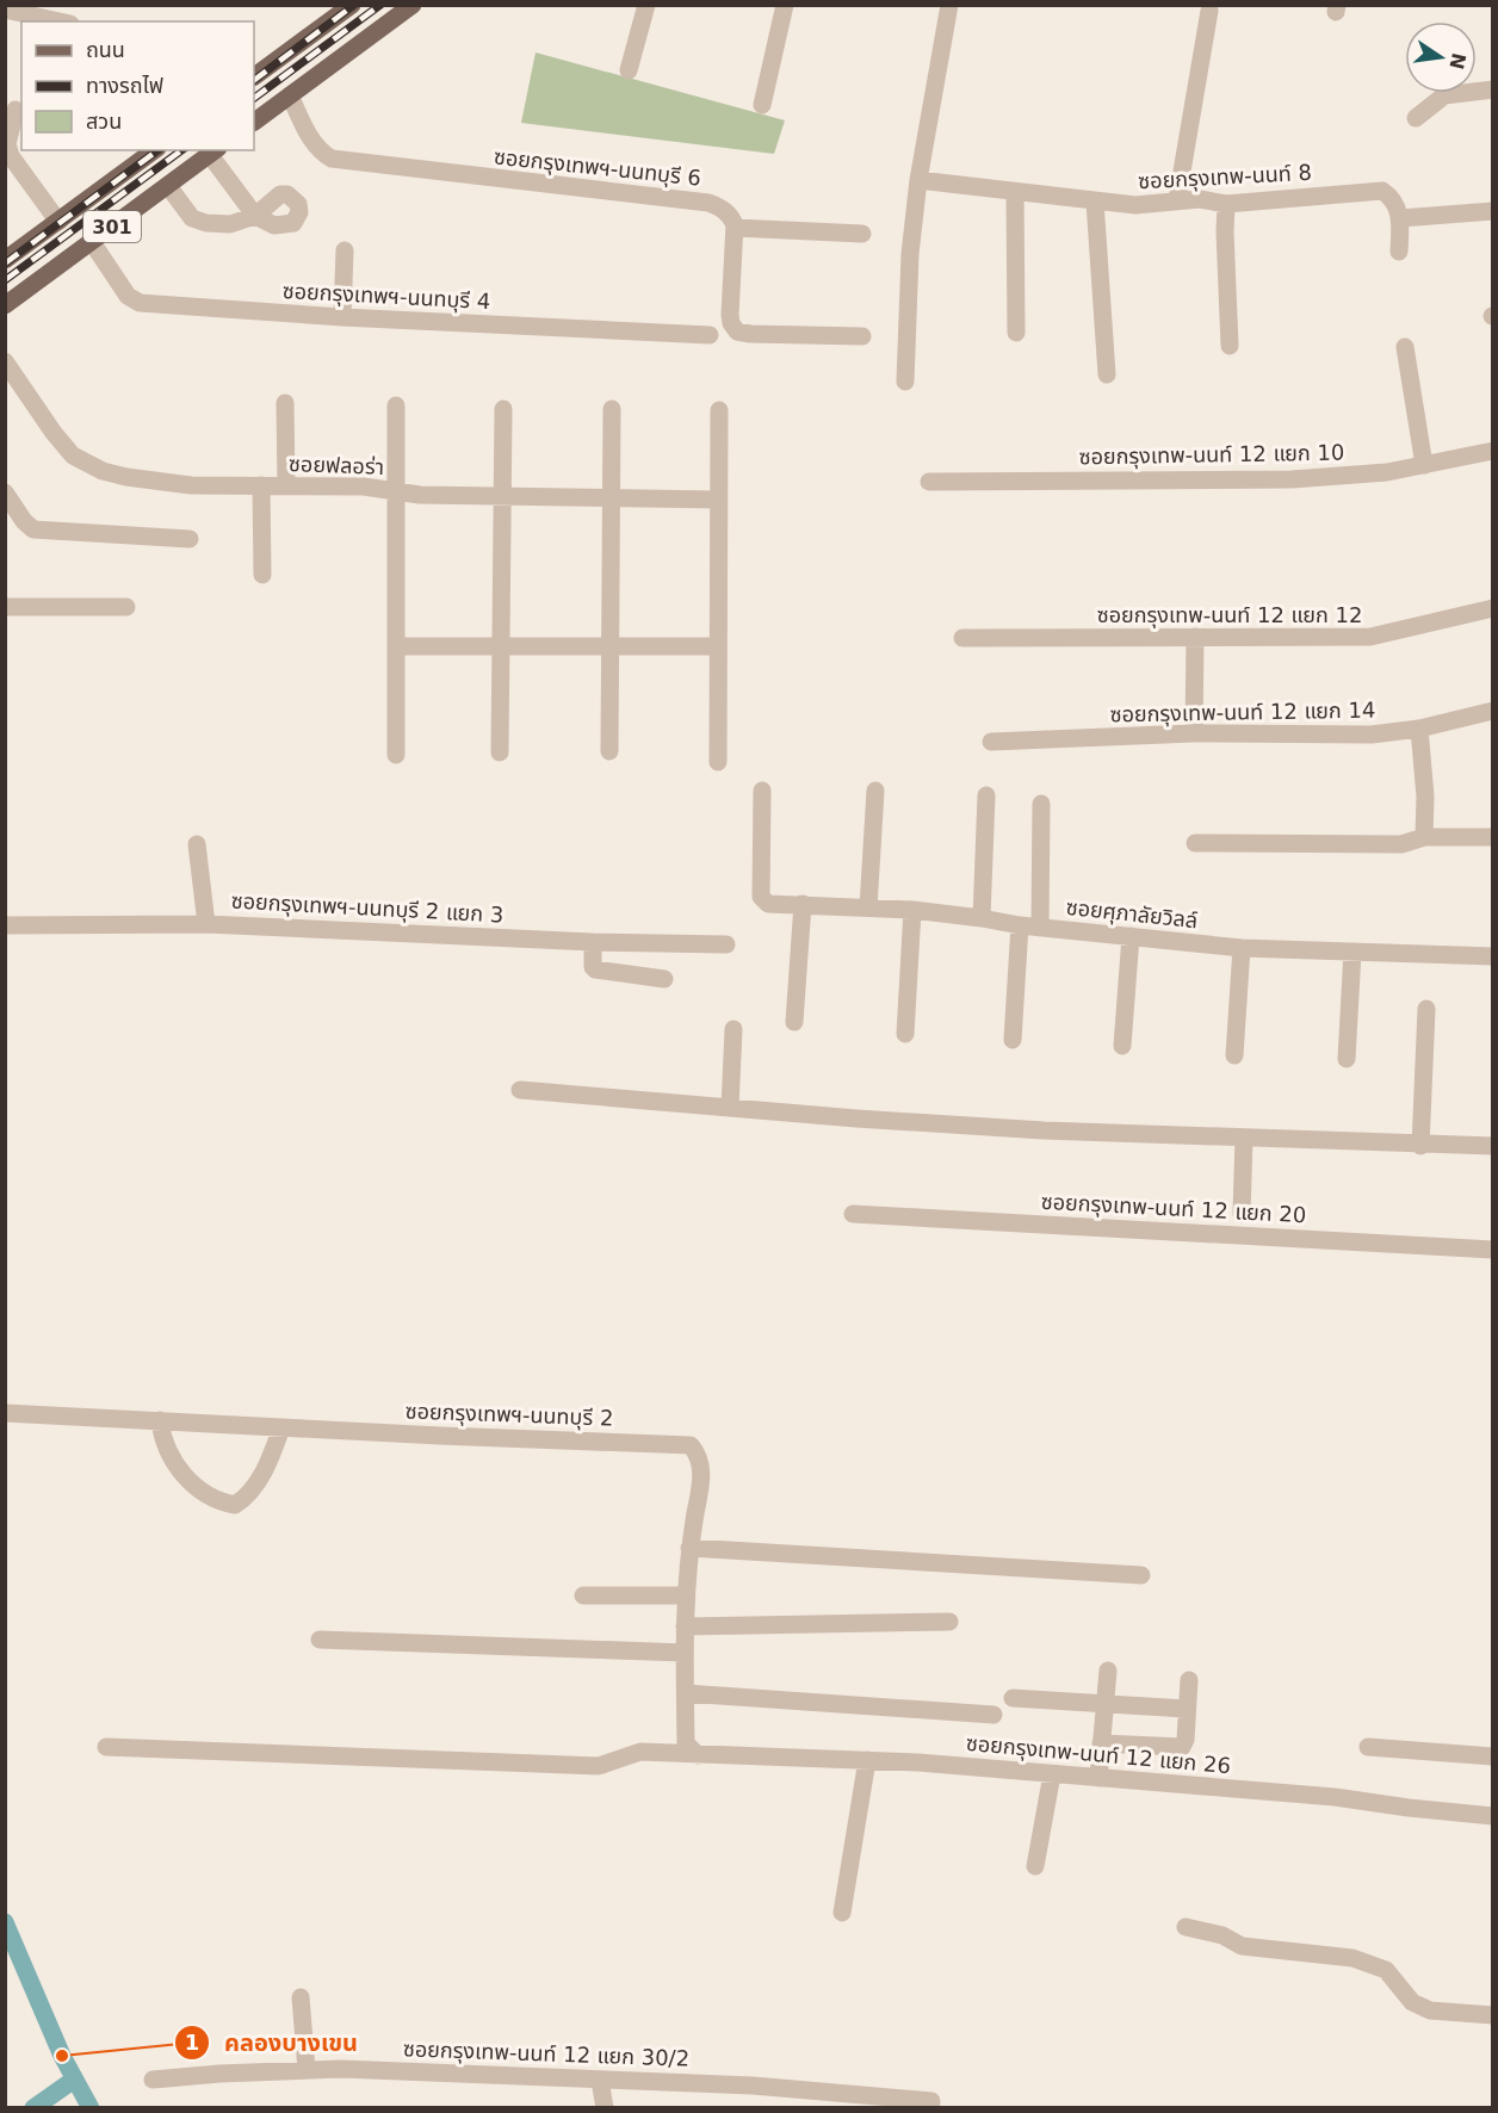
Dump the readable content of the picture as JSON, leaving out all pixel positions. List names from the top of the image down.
{
  "streets": {
    "main road": ["301"],
    "street": [
      "ซอยกรุงเทพฯ-นนทบุรี 6",
      "ซอยกรุงเทพ-นนท์ 8",
      "ซอยกรุงเทพฯ-นนทบุรี 4",
      "ซอยกรุงเทพ-นนท์ 12 แยก 10",
      "ซอยฟลอร่า",
      "ซอยกรุงเทพ-นนท์ 12 แยก 12",
      "ซอยกรุงเทพ-นนท์ 12 แยก 14",
      "ซอยกรุงเทพฯ-นนทบุรี 2 แยก 3",
      "ซอยศุภาลัยวิลล์",
      "ซอยกรุงเทพ-นนท์ 12 แยก 20",
      "ซอยกรุงเทพฯ-นนทบุรี 2",
      "ซอยกรุงเทพ-นนท์ 12 แยก 26",
      "ซอยกรุงเทพ-นนท์ 12 แยก 30/2"
    ]
  },
  "crossings": [
    ["301", "ซอยกรุงเทพฯ-นนทบุรี 4"],
    ["ซอยกรุงเทพฯ-นนทบุรี 2", "ซอยกรุงเทพ-นนท์ 12 แยก 26"]
  ],
  "places": ["คลองบางเขน"],
  "legend": ["ถนน", "ทางรถไฟ", "สวน"],
  "north": "right"
}
